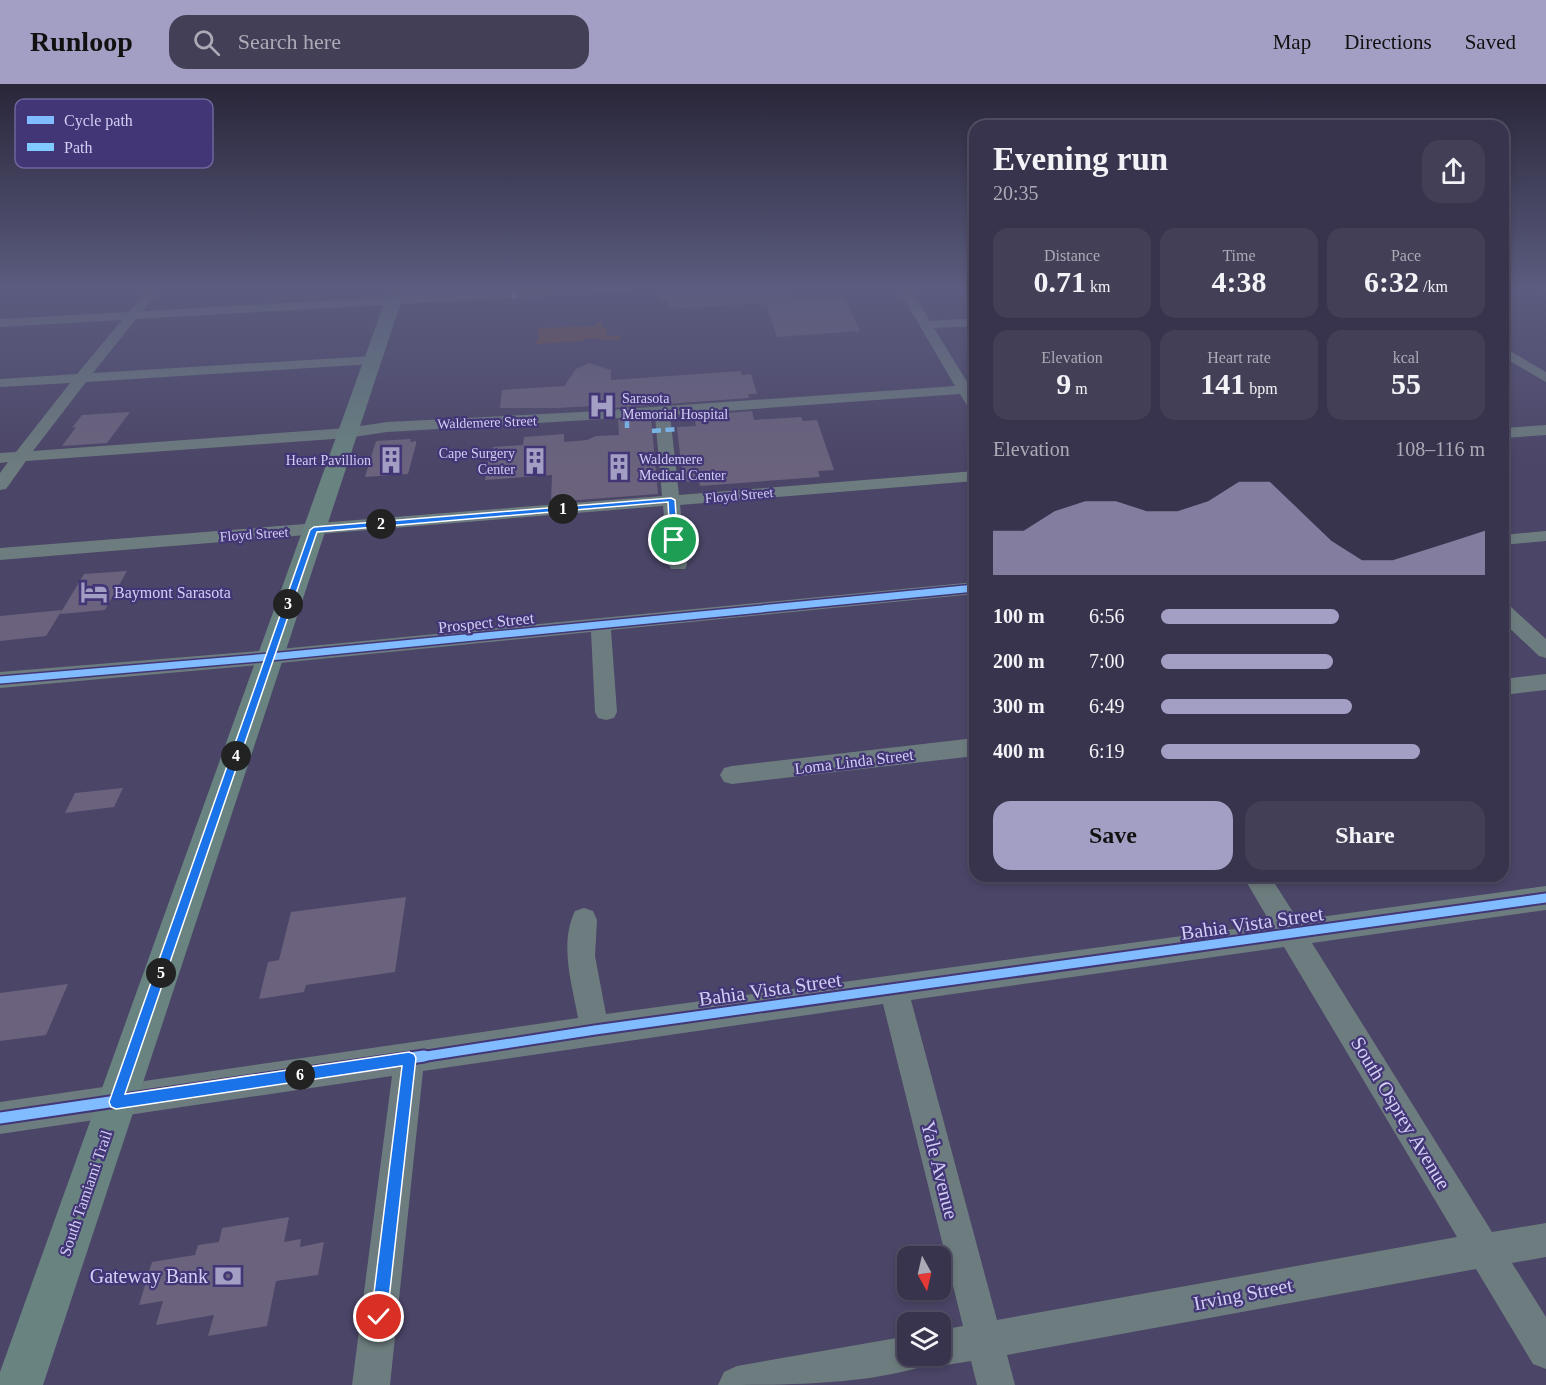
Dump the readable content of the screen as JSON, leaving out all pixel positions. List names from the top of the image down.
{
  "streets": {
    "main road": ["South Tamiami Trail"],
    "street": [
      "Waldemere Street",
      "Floyd Street",
      "Prospect Street",
      "Loma Linda Street",
      "Bahia Vista Street",
      "South Osprey Avenue",
      "Yale Avenue",
      "Irving Street"
    ]
  },
  "crossings": [
    ["Waldemere Street", "South Tamiami Trail"],
    ["Floyd Street", "South Tamiami Trail"],
    ["Prospect Street", "South Tamiami Trail"],
    ["Bahia Vista Street", "South Osprey Avenue"],
    ["Bahia Vista Street", "Yale Avenue"],
    ["Bahia Vista Street", "South Tamiami Trail"],
    ["South Osprey Avenue", "Irving Street"],
    ["Yale Avenue", "Irving Street"]
  ],
  "places": {
    "hospital": ["Sarasota Memorial Hospital"],
    "building": ["Heart Pavillion", "Cape Surgery Center", "Waldemere Medical Center"],
    "hotel": ["Baymont Sarasota"],
    "bank": ["Gateway Bank"]
  },
  "legend": ["Cycle path", "Path"],
  "north": "bottom",
  "page": {
    "header": "Runloop",
    "search": "Search here",
    "nav": ["Map", "Directions", "Saved"],
    "heading": ["Evening run", "20:35"],
    "stats": [
      ["Distance", "0.71 km"],
      ["Time", "4:38"],
      ["Pace", "6:32 /km"],
      ["Elevation", "9 m"],
      ["Heart rate", "141 bpm"],
      ["kcal", "55"]
    ],
    "chart": ["Elevation", "108–116 m"],
    "pins": [
      "1",
      "2",
      "3",
      "4",
      "5",
      "6"
    ],
    "list": [
      {
        "name": "100 m",
        "note": "6:56"
      },
      {
        "name": "200 m",
        "note": "7:00"
      },
      {
        "name": "300 m",
        "note": "6:49"
      },
      {
        "name": "400 m",
        "note": "6:19"
      }
    ],
    "buttons": ["Save", "Share"]
  }
}
